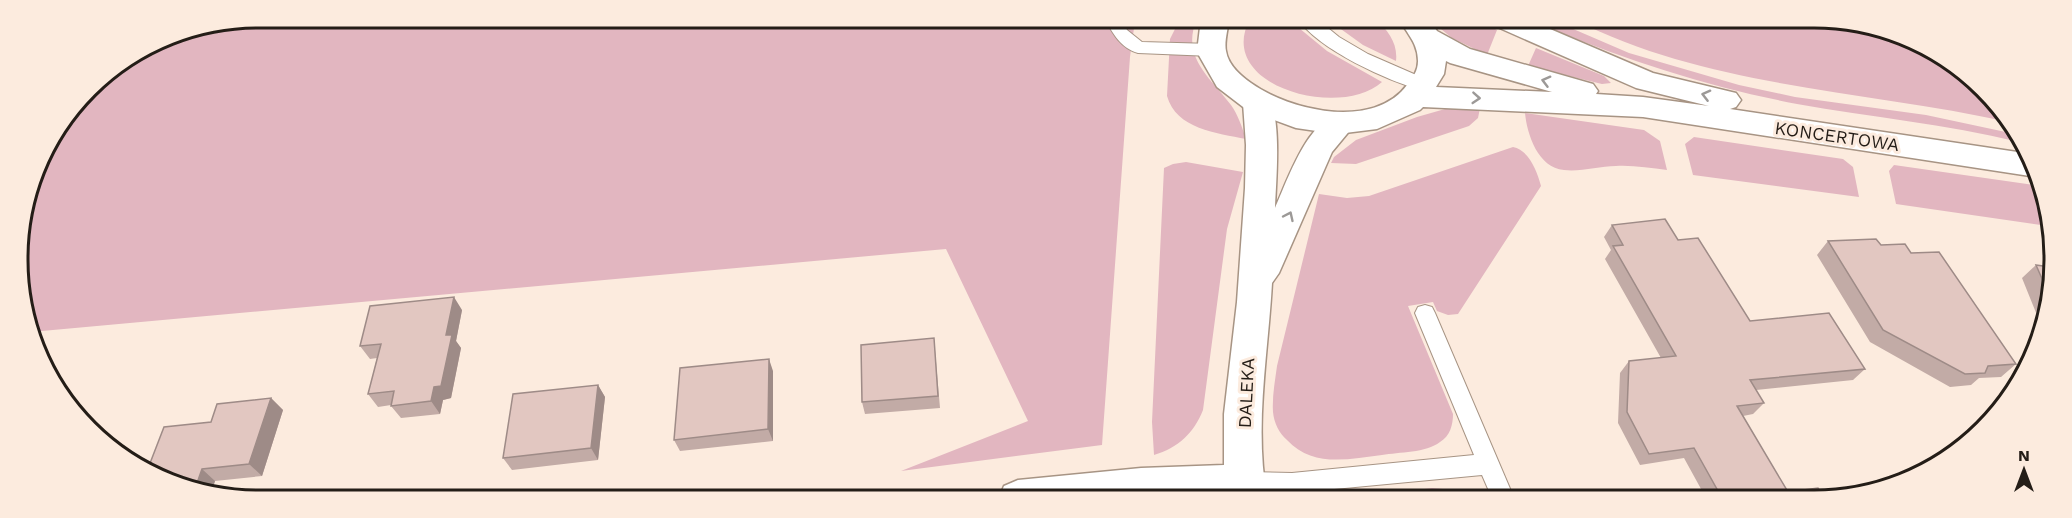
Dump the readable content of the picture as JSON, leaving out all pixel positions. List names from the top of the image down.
{
  "streets": {
    "street": ["KONCERTOWA", "DALEKA"]
  },
  "north": "top"
}
